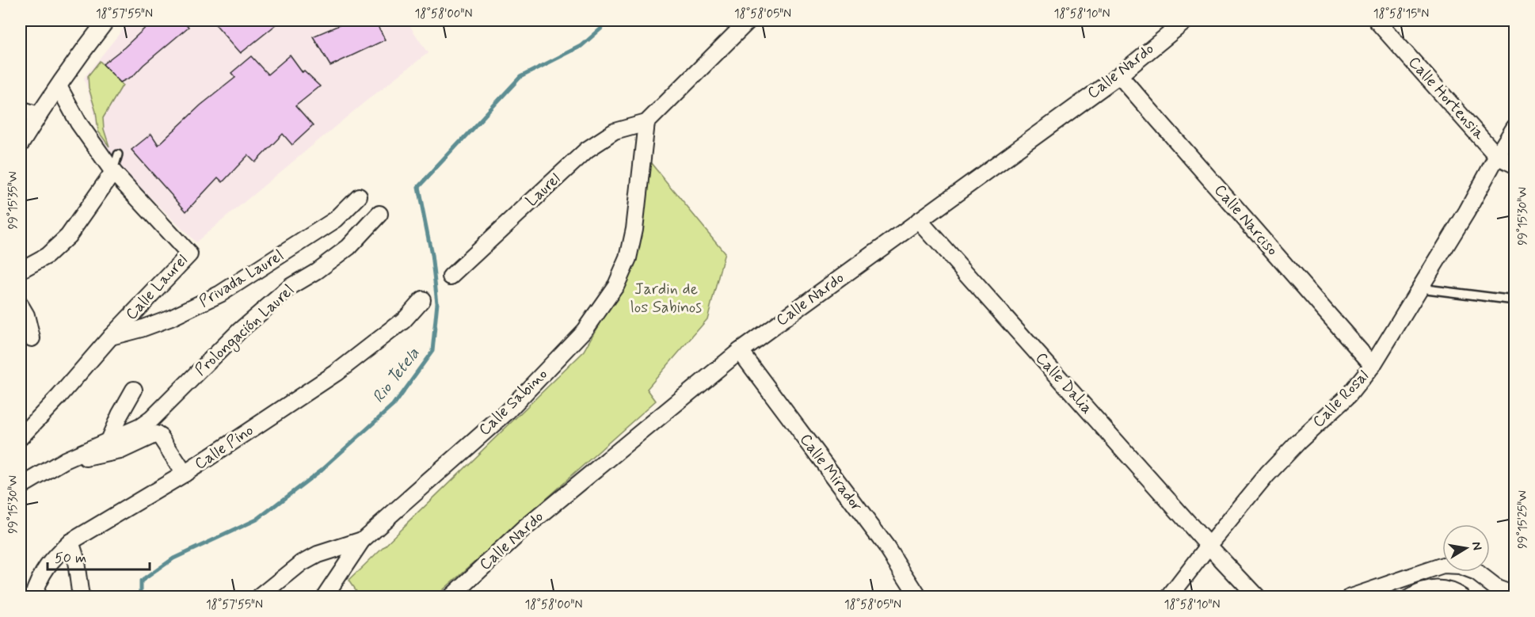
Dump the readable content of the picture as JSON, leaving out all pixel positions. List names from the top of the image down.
{
  "streets": {
    "street": [
      "Calle Nardo",
      "Calle Hortensia",
      "Laurel",
      "Calle Narciso",
      "Privada Laurel",
      "Calle Laurel",
      "Prolongación Laurel",
      "Calle Dalia",
      "Calle Rosal",
      "Calle Sabino",
      "Calle Pino",
      "Calle Mirador"
    ]
  },
  "crossings": [
    ["Calle Nardo", "Calle Narciso"],
    ["Calle Nardo", "Calle Dalia"],
    ["Calle Nardo", "Calle Mirador"],
    ["Calle Hortensia", "Calle Rosal"],
    ["Laurel", "Calle Sabino"],
    ["Calle Narciso", "Calle Rosal"],
    ["Privada Laurel", "Calle Laurel"],
    ["Calle Dalia", "Calle Rosal"]
  ],
  "water": ["Rio Tetela"],
  "parks": ["Jardin de los Sabinos"],
  "scale_bar": "50 m",
  "north": "right",
  "coordinates": [
    "18°57'55\"N",
    "18°58'00\"N",
    "18°58'05\"N",
    "18°58'10\"N",
    "18°58'15\"N",
    "99°15'35\"W",
    "99°15'30\"W",
    "99°15'25\"W"
  ]
}
